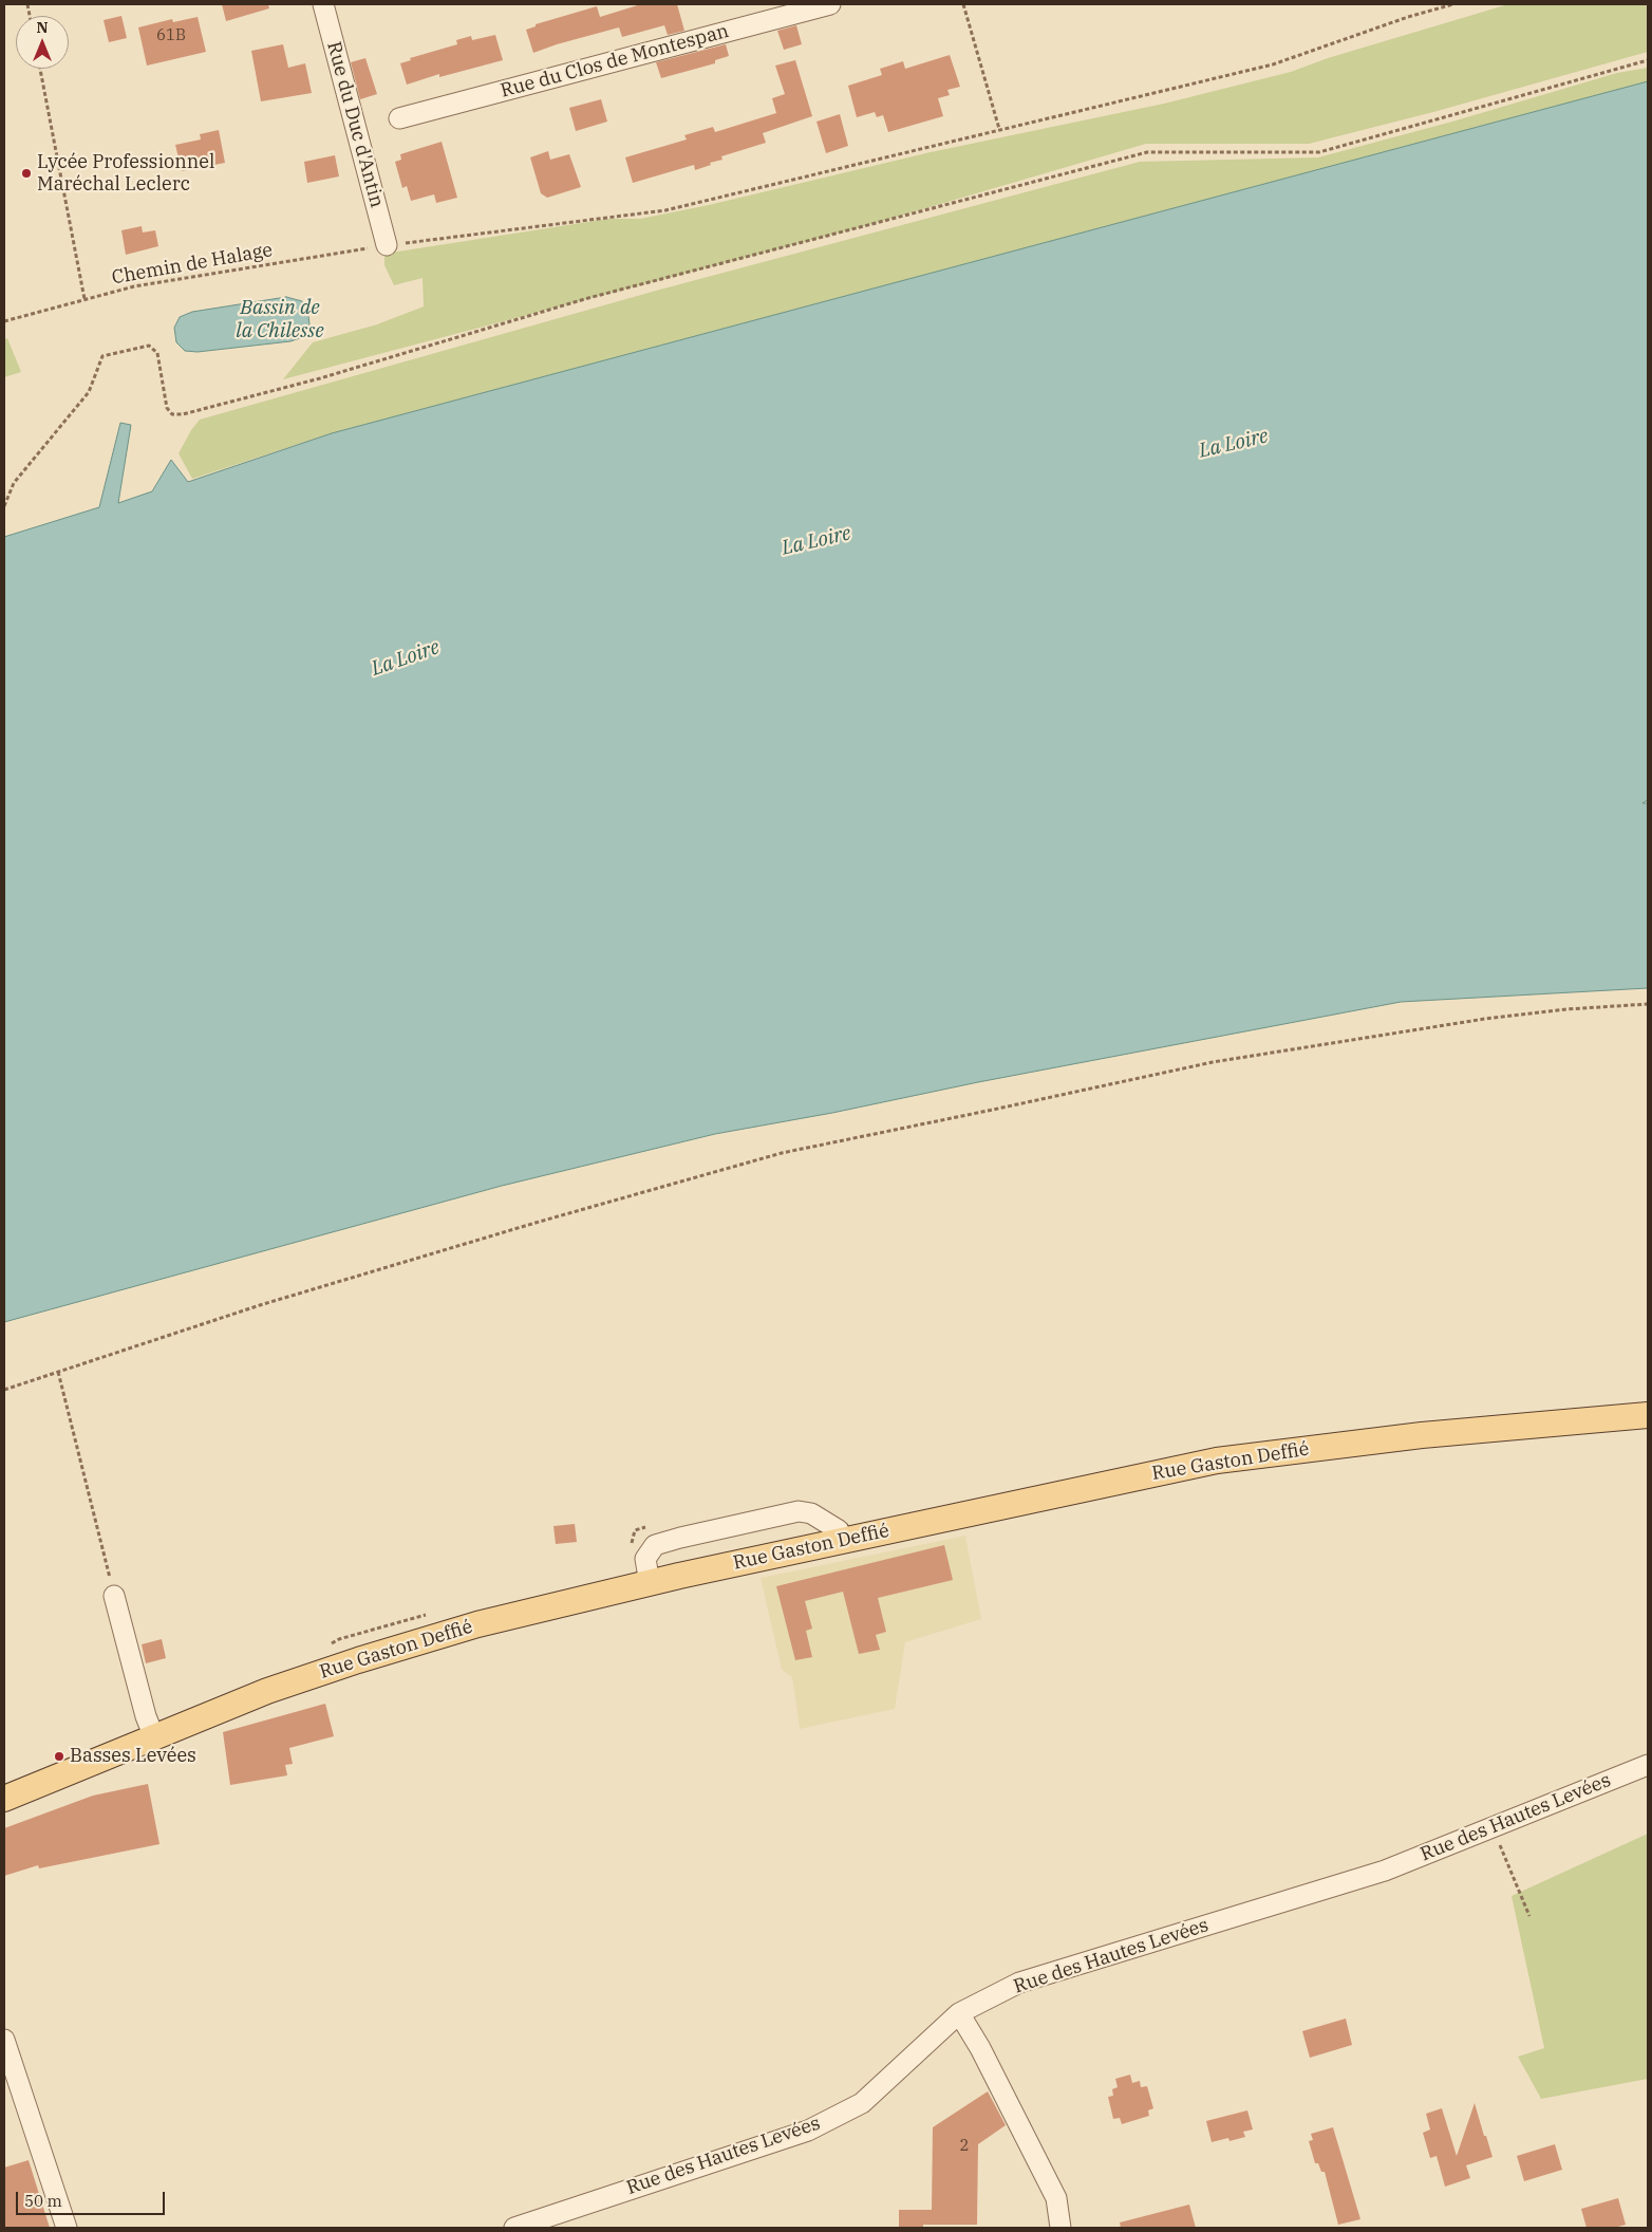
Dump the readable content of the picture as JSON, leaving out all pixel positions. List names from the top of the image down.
{
  "streets": {
    "main road": ["Rue Gaston Deffié"],
    "street": ["Rue du Clos de Montespan", "Rue du Duc d'Antin", "Rue des Hautes Levées"],
    "path": ["Chemin de Halage"]
  },
  "crossings": [
    ["Rue du Duc d'Antin", "Chemin de Halage"]
  ],
  "water": ["Bassin de la Chilesse", "La Loire"],
  "places": ["Lycée Professionnel Maréchal Leclerc", "Basses Levées"],
  "house_numbers": ["61B", "2"],
  "scale_bar": "50 m",
  "north": "top"
}
